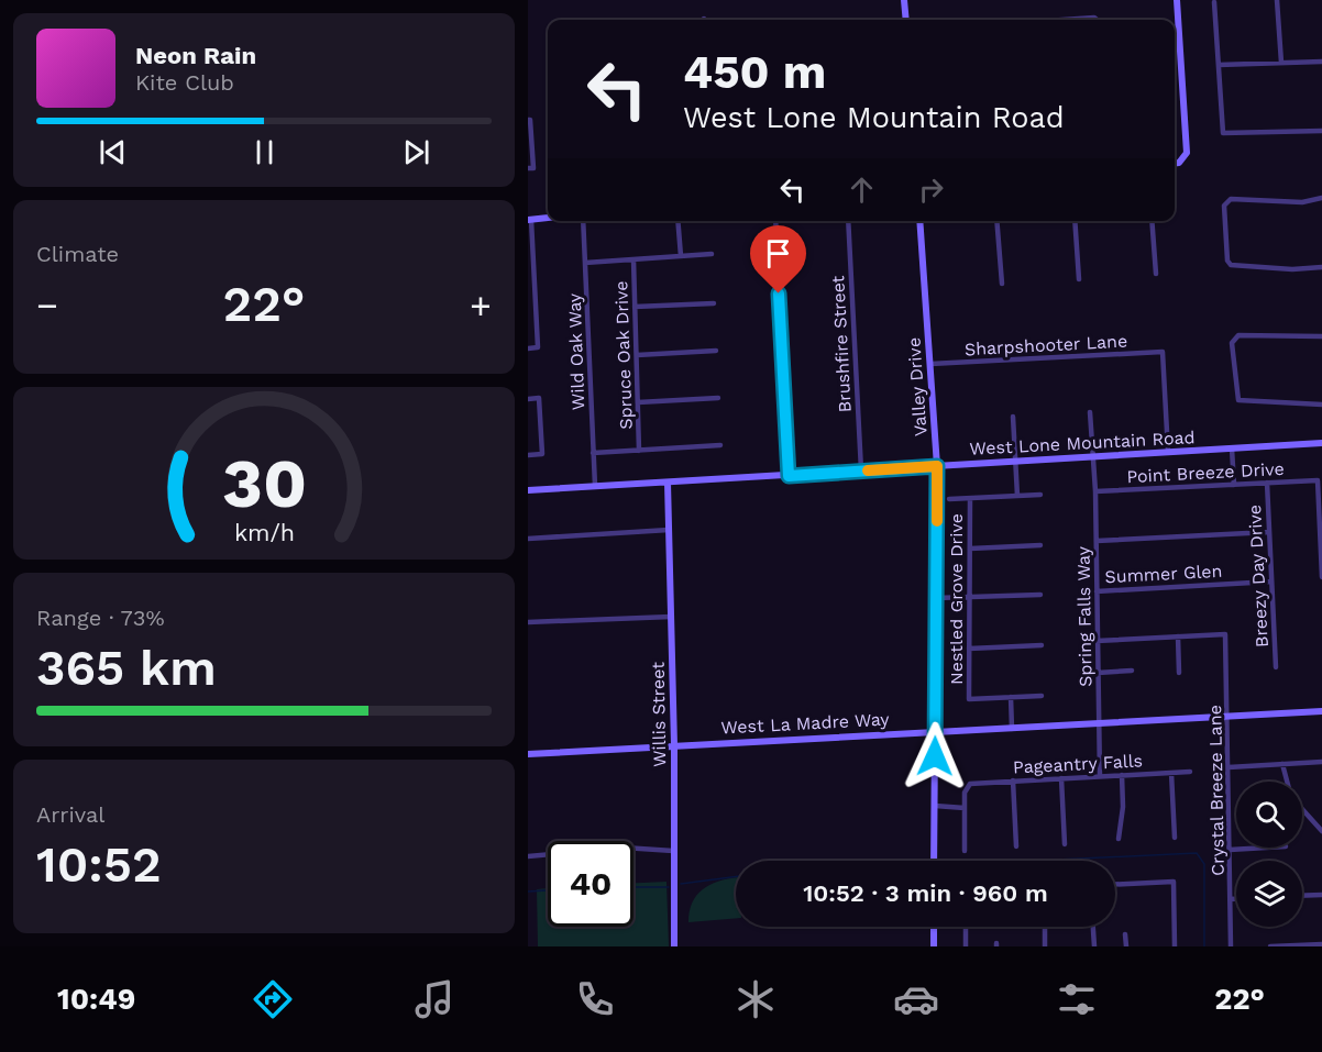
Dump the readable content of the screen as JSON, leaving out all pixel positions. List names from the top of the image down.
{
  "streets": {
    "street": [
      "Brushfire Street",
      "Sharpshooter Lane",
      "Wild Oak Way",
      "Spruce Oak Drive",
      "Valley Drive",
      "West Lone Mountain Road",
      "Point Breeze Drive",
      "Summer Glen",
      "Breezy Day Drive",
      "Nestled Grove Drive",
      "Spring Falls Way",
      "Willis Street",
      "West La Madre Way",
      "Pageantry Falls",
      "Crystal Breeze Lane"
    ]
  },
  "crossings": [
    ["Brushfire Street", "West Lone Mountain Road"],
    ["Sharpshooter Lane", "Valley Drive"],
    ["Sharpshooter Lane", "West Lone Mountain Road"],
    ["Wild Oak Way", "West Lone Mountain Road"],
    ["Valley Drive", "West Lone Mountain Road"],
    ["Valley Drive", "West La Madre Way"],
    ["West Lone Mountain Road", "Spring Falls Way"],
    ["West Lone Mountain Road", "Willis Street"],
    ["Point Breeze Drive", "Breezy Day Drive"],
    ["Point Breeze Drive", "Spring Falls Way"],
    ["Summer Glen", "Breezy Day Drive"],
    ["Summer Glen", "Spring Falls Way"],
    ["Spring Falls Way", "West La Madre Way"],
    ["Spring Falls Way", "Pageantry Falls"],
    ["Willis Street", "West La Madre Way"],
    ["West La Madre Way", "Crystal Breeze Lane"]
  ],
  "page": {
    "turn": ["450 m", "West Lone Mountain Road"],
    "song": ["Neon Rain", "Kite Club"],
    "tile": [
      "Climate",
      ["Range · 73%", "365 km"],
      ["Arrival", "10:52"]
    ],
    "heat": ["−", "22°", "+"],
    "limit": "40",
    "trip": "10:52 · 3 min · 960 m",
    "tabs": ["10:49", "22°"],
    "gauge": ["30", "km/h"]
  }
}
